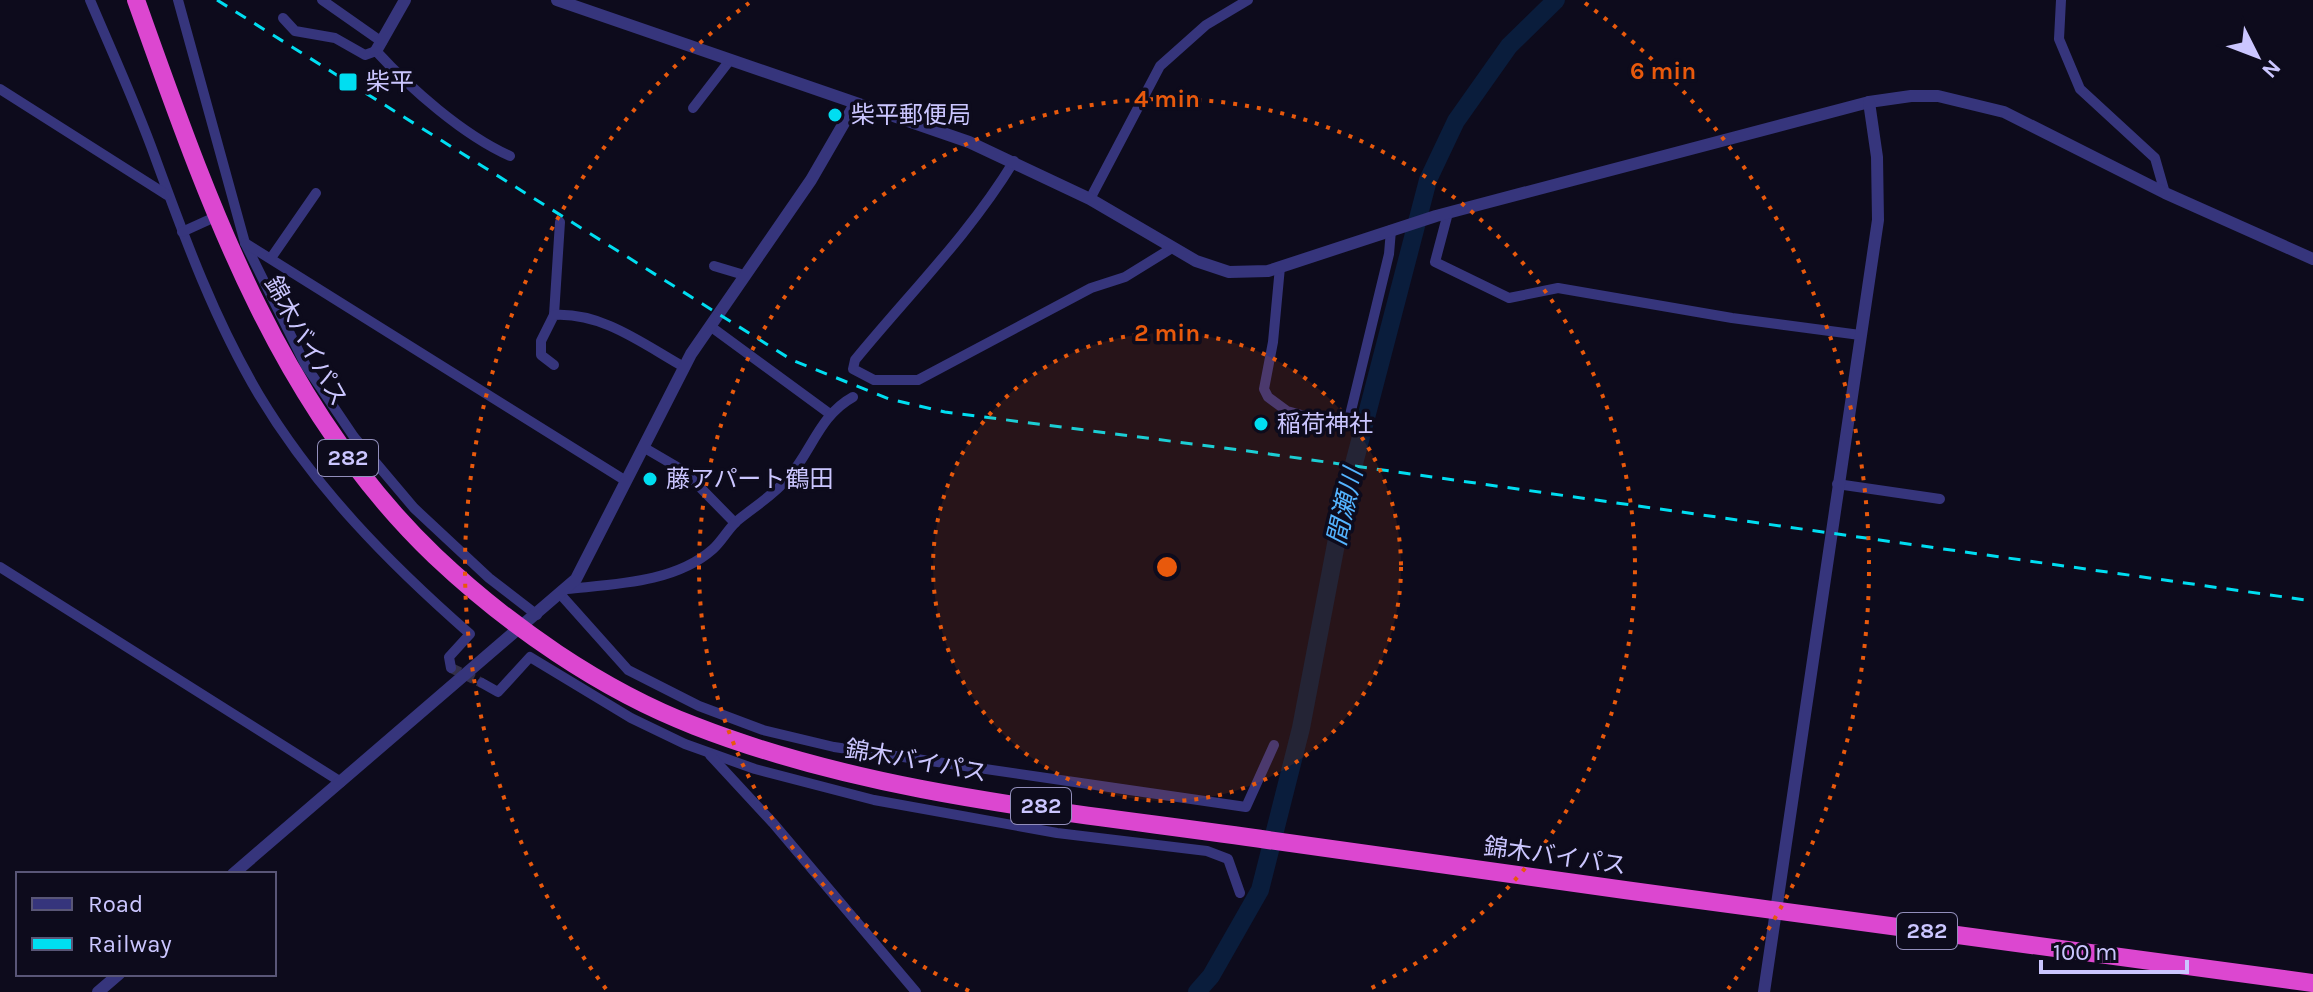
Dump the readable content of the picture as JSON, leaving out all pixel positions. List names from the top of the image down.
{
  "streets": {
    "highway": ["錦木バイパス", "282"]
  },
  "water": ["間瀬川"],
  "places": {
    "transit": ["柴平"],
    "other": ["柴平郵便局", "稲荷神社", "藤アパート鶴田"]
  },
  "legend": ["Road", "Railway"],
  "scale_bar": "100 m",
  "north": "bottom right",
  "rings": ["6 min", "4 min", "2 min"]
}
